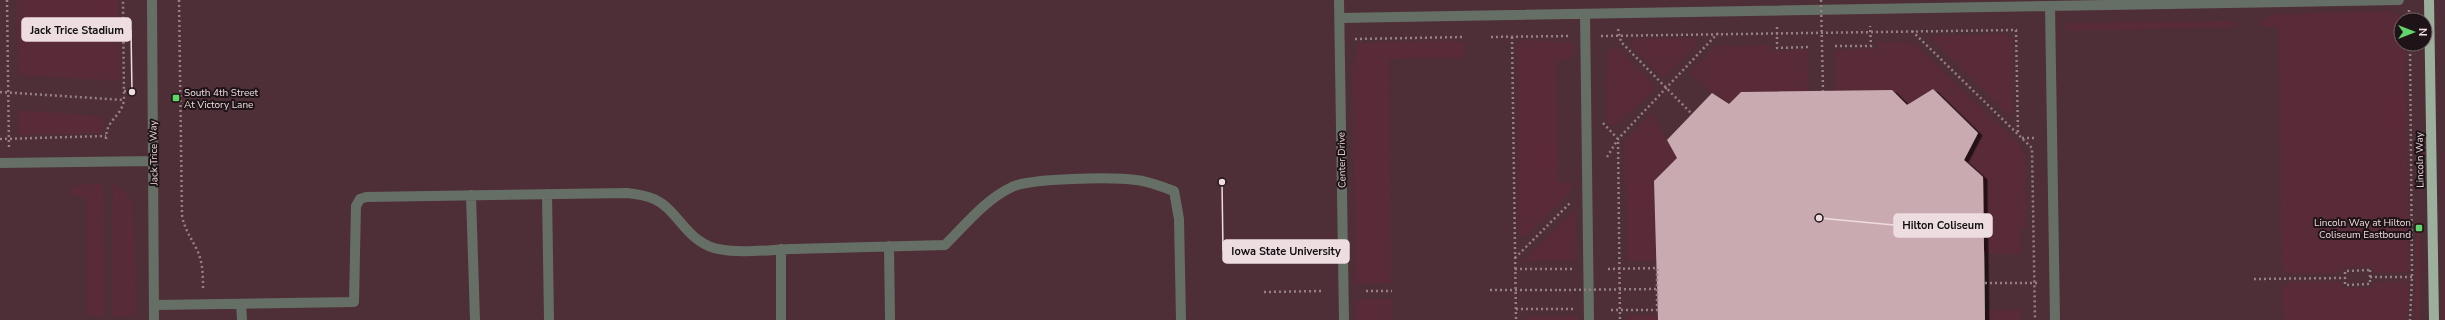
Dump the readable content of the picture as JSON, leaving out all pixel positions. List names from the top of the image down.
{
  "streets": {
    "main road": ["Lincoln Way"],
    "street": ["Jack Trice Way", "Center Drive"]
  },
  "places": {
    "other": ["Jack Trice Stadium", "Iowa State University", "Hilton Coliseum"],
    "transit": ["South 4th Street At Victory Lane", "Lincoln Way at Hilton Coliseum Eastbound"]
  },
  "north": "right"
}
